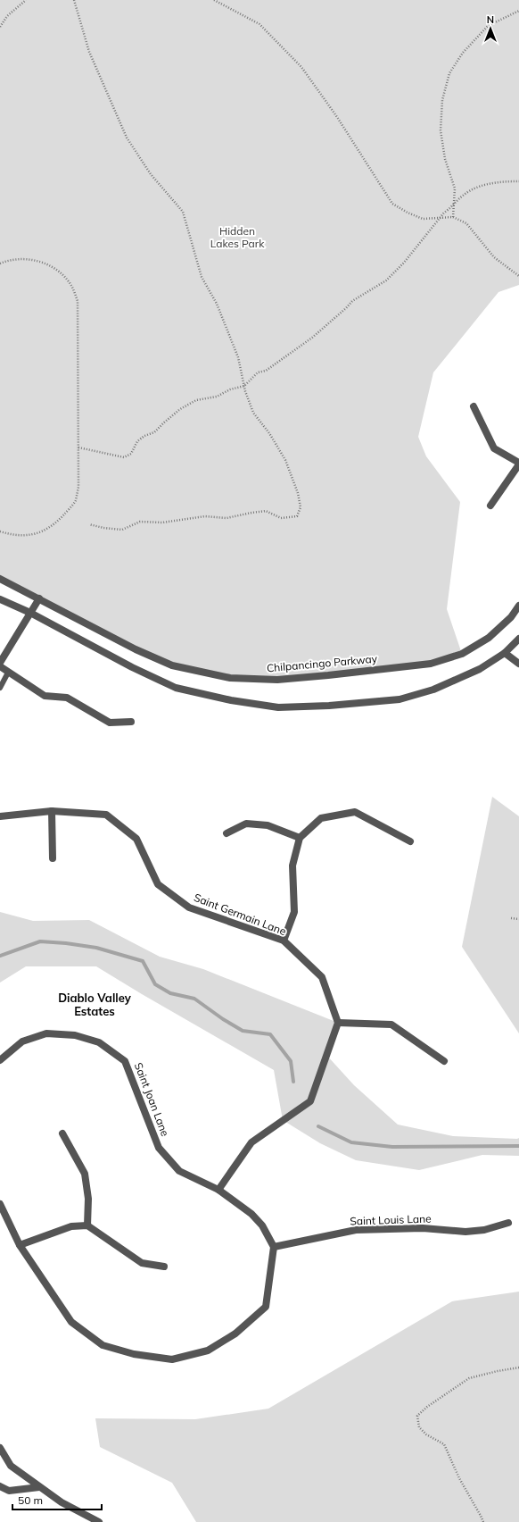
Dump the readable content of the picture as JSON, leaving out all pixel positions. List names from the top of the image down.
{
  "streets": {
    "street": [
      "Chilpancingo Parkway",
      "Saint Germain Lane",
      "Saint Joan Lane",
      "Saint Louis Lane"
    ]
  },
  "districts": ["Diablo Valley Estates"],
  "parks": ["Hidden Lakes Park"],
  "scale_bar": "50 m",
  "north": "top"
}
